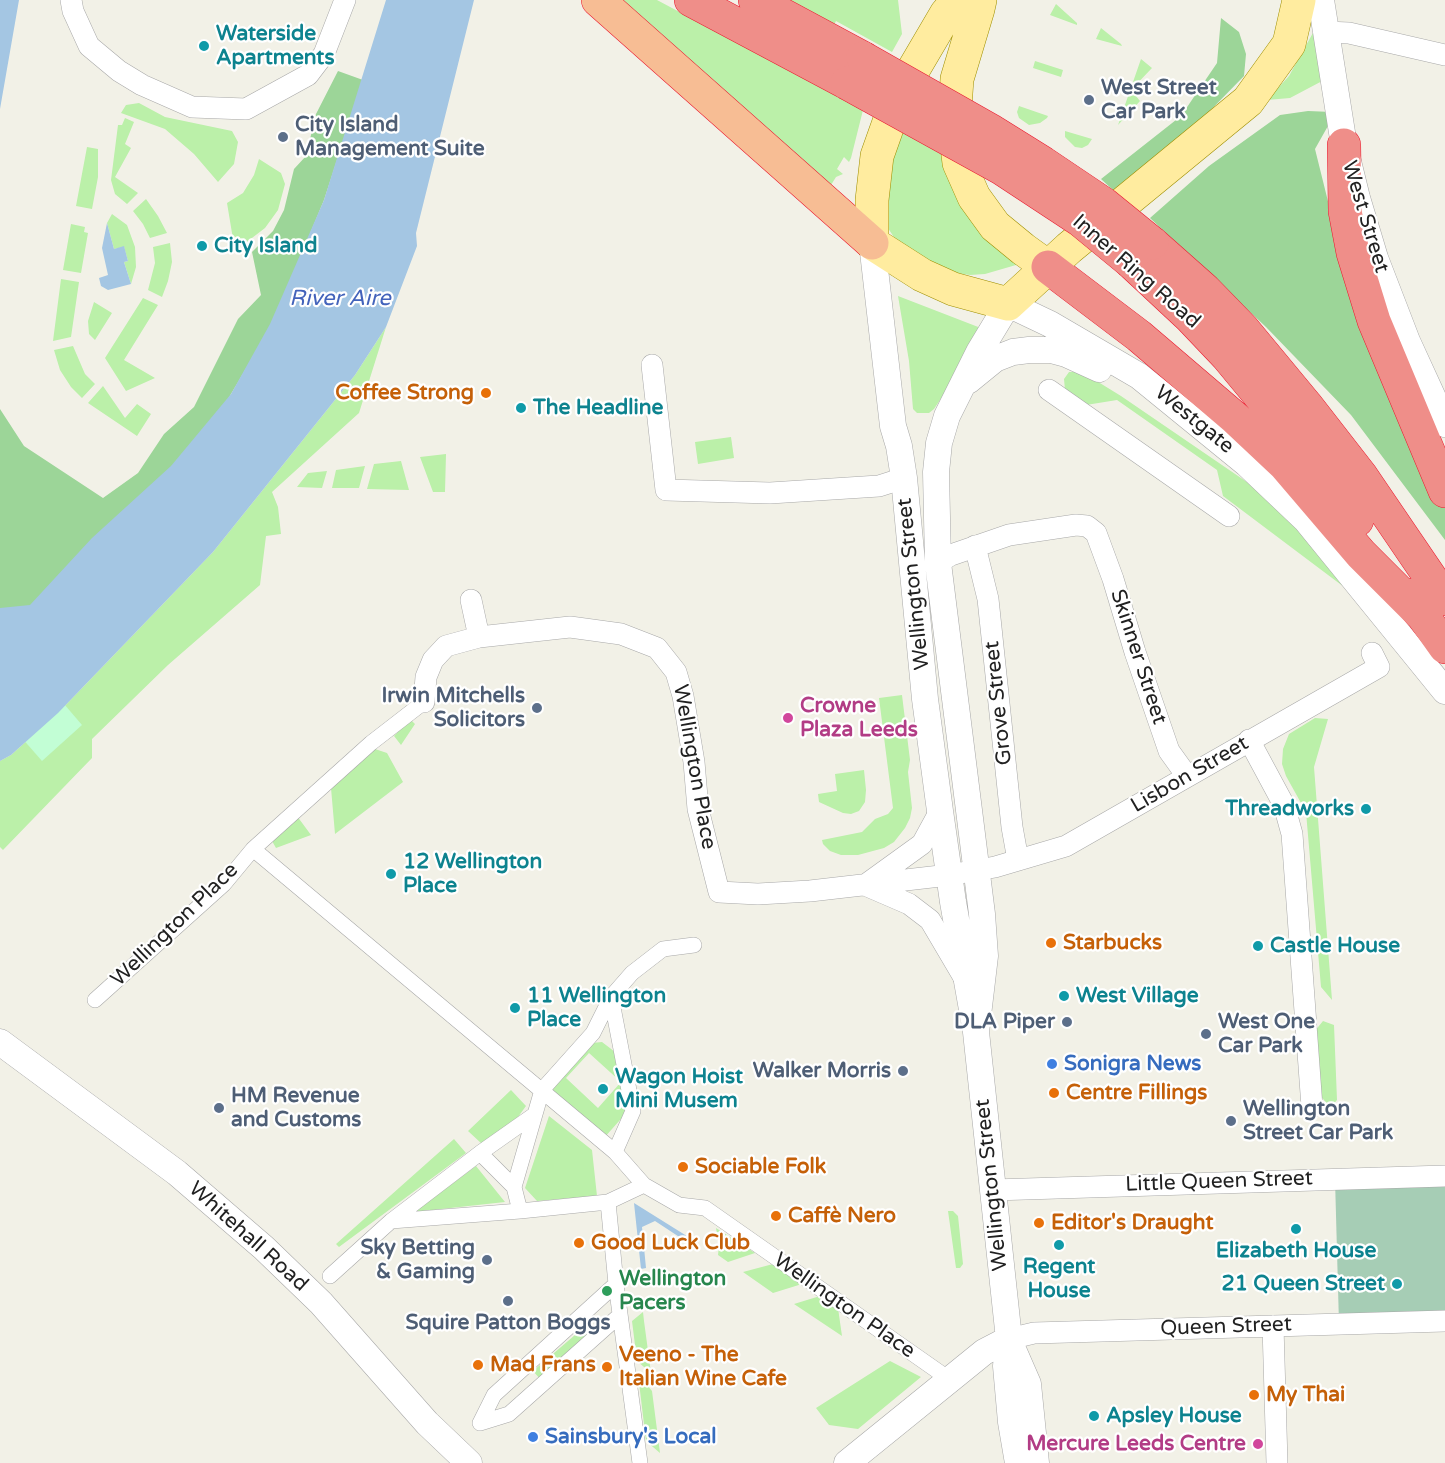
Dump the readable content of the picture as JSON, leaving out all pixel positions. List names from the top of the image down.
{
  "streets": {
    "highway": ["Inner Ring Road"],
    "main road": ["Westgate"],
    "street": [
      "West Street",
      "Wellington Street",
      "Skinner Street",
      "Grove Street",
      "Wellington Place",
      "Lisbon Street",
      "Little Queen Street",
      "Whitehall Road",
      "Queen Street"
    ]
  },
  "crossings": [
    ["Westgate", "Wellington Street"],
    ["Wellington Street", "Wellington Place"],
    ["Wellington Street", "Lisbon Street"],
    ["Wellington Street", "Little Queen Street"],
    ["Wellington Street", "Queen Street"],
    ["Skinner Street", "Grove Street"],
    ["Skinner Street", "Lisbon Street"],
    ["Grove Street", "Lisbon Street"],
    ["Wellington Place", "Lisbon Street"]
  ],
  "water": ["River Aire"],
  "places": [
    "Waterside Apartments",
    "West Street Car Park",
    "City Island Management Suite",
    "City Island",
    "Coffee Strong",
    "The Headline",
    "Irwin Mitchells Solicitors",
    "Crowne Plaza Leeds",
    "Threadworks",
    "12 Wellington Place",
    "Starbucks",
    "Castle House",
    "West Village",
    "11 Wellington Place",
    "DLA Piper",
    "West One Car Park",
    "Sonigra News",
    "Walker Morris",
    "Wagon Hoist Mini Musem",
    "Centre Fillings",
    "HM Revenue and Customs",
    "Wellington Street Car Park",
    "Sociable Folk",
    "Caffè Nero",
    "Editor's Draught",
    "Elizabeth House",
    "Good Luck Club",
    "Regent House",
    "Sky Betting & Gaming",
    "21 Queen Street",
    "Wellington Pacers",
    "Squire Patton Boggs",
    "Mad Frans",
    "Veeno - The Italian Wine Cafe",
    "My Thai",
    "Apsley House",
    "Sainsbury's Local",
    "Mercure Leeds Centre"
  ]
}
